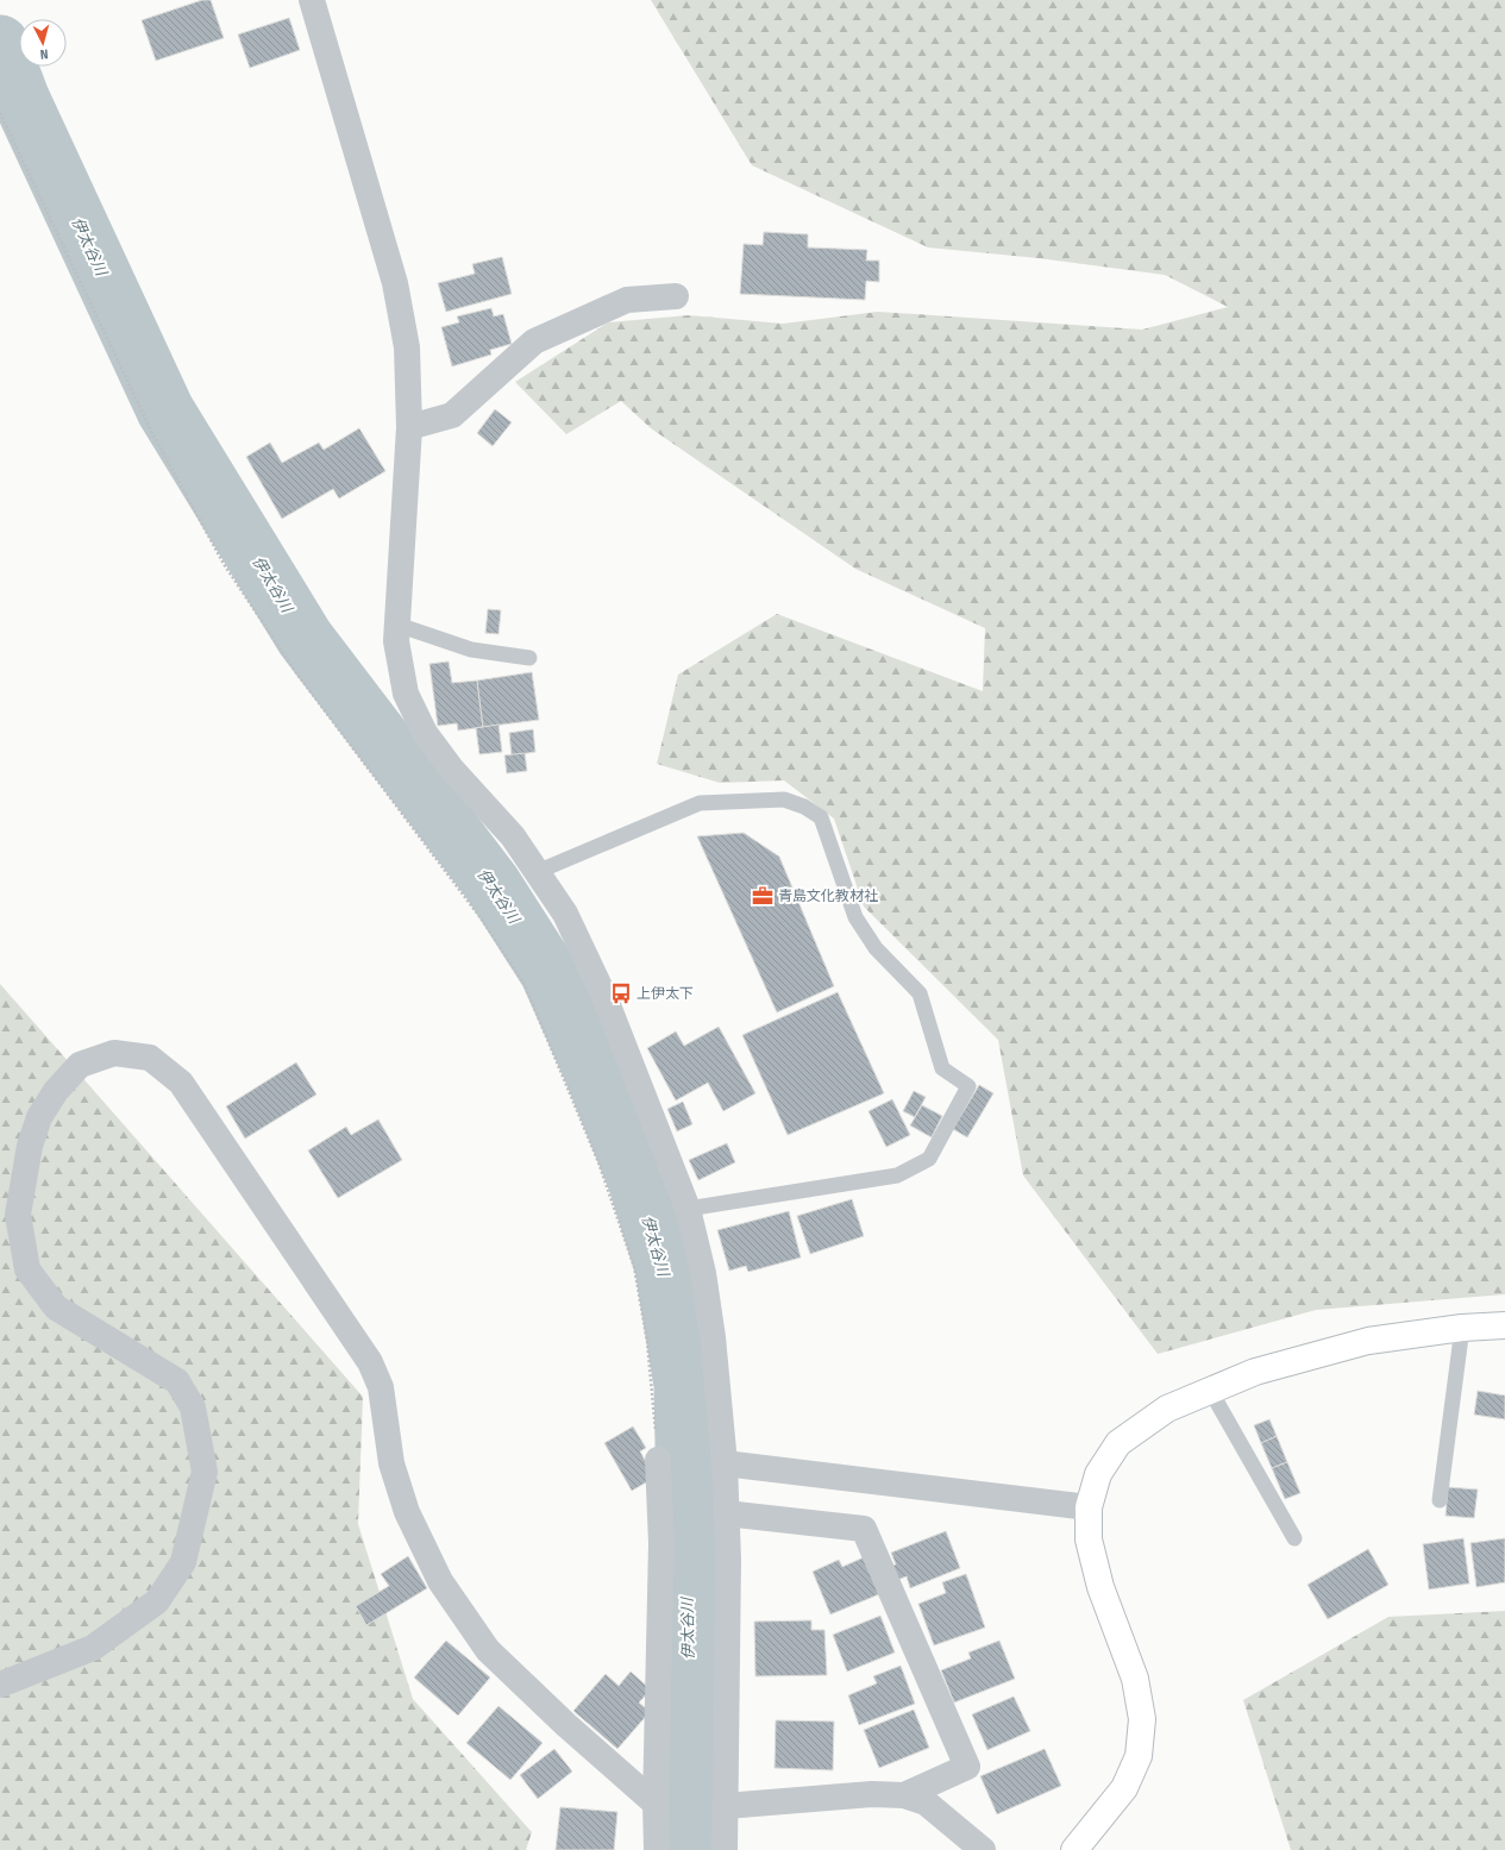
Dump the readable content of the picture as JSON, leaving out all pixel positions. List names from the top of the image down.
{
  "water": ["伊太谷川"],
  "places": {
    "office": ["青島文化教材社"],
    "bus stop": ["上伊太下"]
  },
  "north": "bottom"
}
